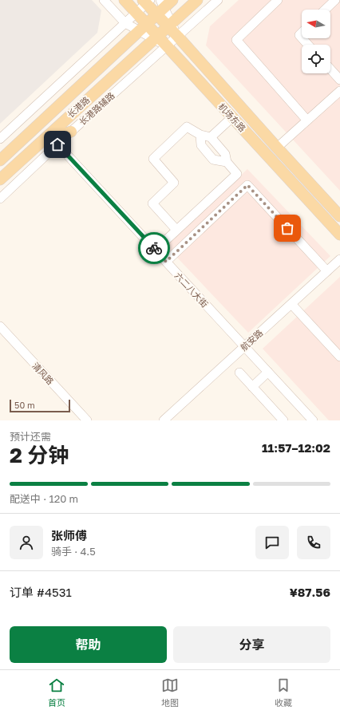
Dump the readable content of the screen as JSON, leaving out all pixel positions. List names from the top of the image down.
{
  "streets": {
    "main road": ["长港路", "机场东路"],
    "street": [
      "长港路辅路",
      "六二八大街",
      "航安路",
      "清风路"
    ]
  },
  "crossings": [
    ["长港路", "机场东路"],
    ["长港路辅路", "机场东路"],
    ["长港路辅路", "六二八大街"],
    ["六二八大街", "航安路"]
  ],
  "scale_bar": "50 m",
  "north": "left",
  "page": {
    "scale": "50 m",
    "heading": ["2 分钟", "预计还需", "11:57–12:02"],
    "panel": [
      "张师傅",
      "骑手 · 4.5",
      "订单 #4531",
      "¥87.56"
    ],
    "bar": "配送中 · 120 m",
    "buttons": ["帮助", "分享"],
    "tabs": ["首页", "地图", "收藏"]
  }
}
